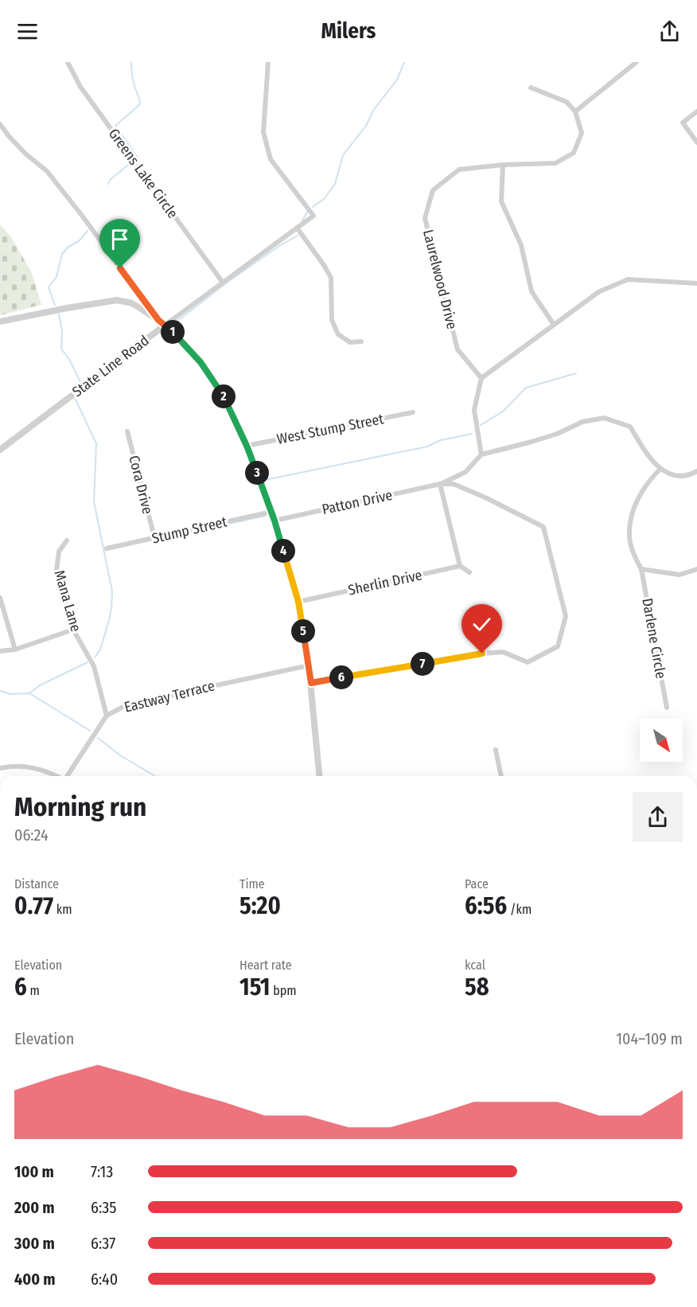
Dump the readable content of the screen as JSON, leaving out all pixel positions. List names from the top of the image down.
{
  "streets": {
    "street": [
      "Greens Lake Circle",
      "Laurelwood Drive",
      "State Line Road",
      "West Stump Street",
      "Cora Drive",
      "Patton Drive",
      "Stump Street",
      "Sherlin Drive",
      "Mana Lane",
      "Darlene Circle",
      "Eastway Terrace"
    ]
  },
  "crossings": [
    ["Greens Lake Circle", "State Line Road"],
    ["Cora Drive", "Stump Street"],
    ["Mana Lane", "Eastway Terrace"]
  ],
  "north": "bottom right",
  "page": {
    "header": "Milers",
    "pins": [
      "1",
      "2",
      "3",
      "4",
      "5",
      "7",
      "6"
    ],
    "heading": ["Morning run", "06:24"],
    "stats": [
      ["Distance", "0.77 km"],
      ["Time", "5:20"],
      ["Pace", "6:56 /km"],
      ["Elevation", "6 m"],
      ["Heart rate", "151 bpm"],
      ["kcal", "58"]
    ],
    "chart": ["Elevation", "104–109 m"],
    "list": [
      {
        "name": "100 m",
        "note": "7:13"
      },
      {
        "name": "200 m",
        "note": "6:35"
      },
      {
        "name": "300 m",
        "note": "6:37"
      },
      {
        "name": "400 m",
        "note": "6:40"
      }
    ]
  }
}
